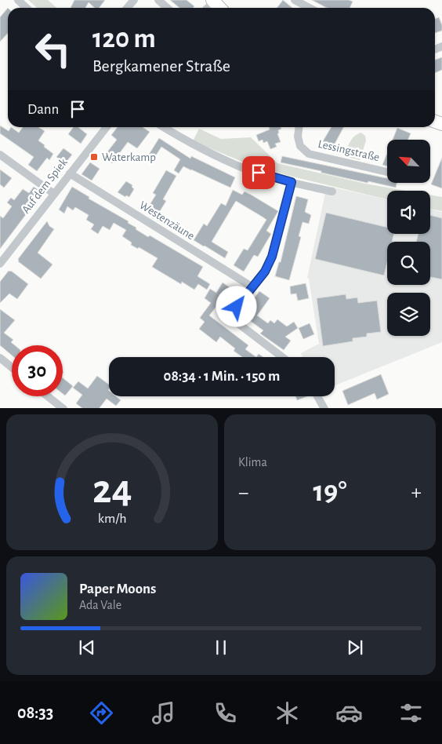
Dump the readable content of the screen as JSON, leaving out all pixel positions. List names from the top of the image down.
{
  "streets": {
    "street": ["Lessingstraße", "Auf dem Spiek", "Westenzäune"]
  },
  "crossings": [
    ["Auf dem Spiek", "Westenzäune"]
  ],
  "places": {
    "transit": ["Waterkamp"]
  },
  "north": "top left",
  "page": {
    "turn": ["120 m", "Bergkamener Straße"],
    "then": "Dann",
    "limit": "30",
    "trip": "08:34 · 1 Min. · 150 m",
    "tile": "Klima",
    "heat": ["−", "19°", "+"],
    "song": ["Paper Moons", "Ada Vale"],
    "tabs": "08:33",
    "gauge": ["24", "km/h"]
  }
}
